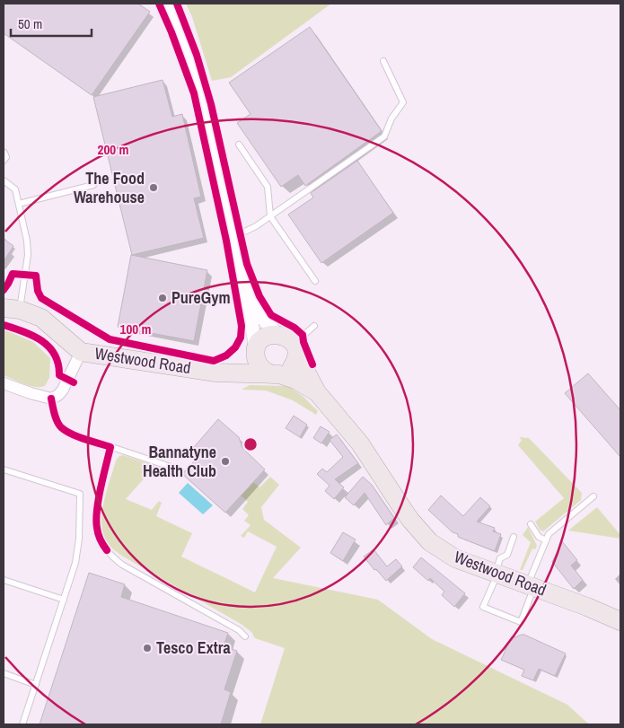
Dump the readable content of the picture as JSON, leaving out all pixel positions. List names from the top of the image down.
{
  "streets": {
    "main road": ["Westwood Road"]
  },
  "places": [
    "The Food Warehouse",
    "PureGym",
    "Bannatyne Health Club",
    "Tesco Extra"
  ],
  "scale_bar": "50 m",
  "rings": ["200 m", "100 m"]
}
